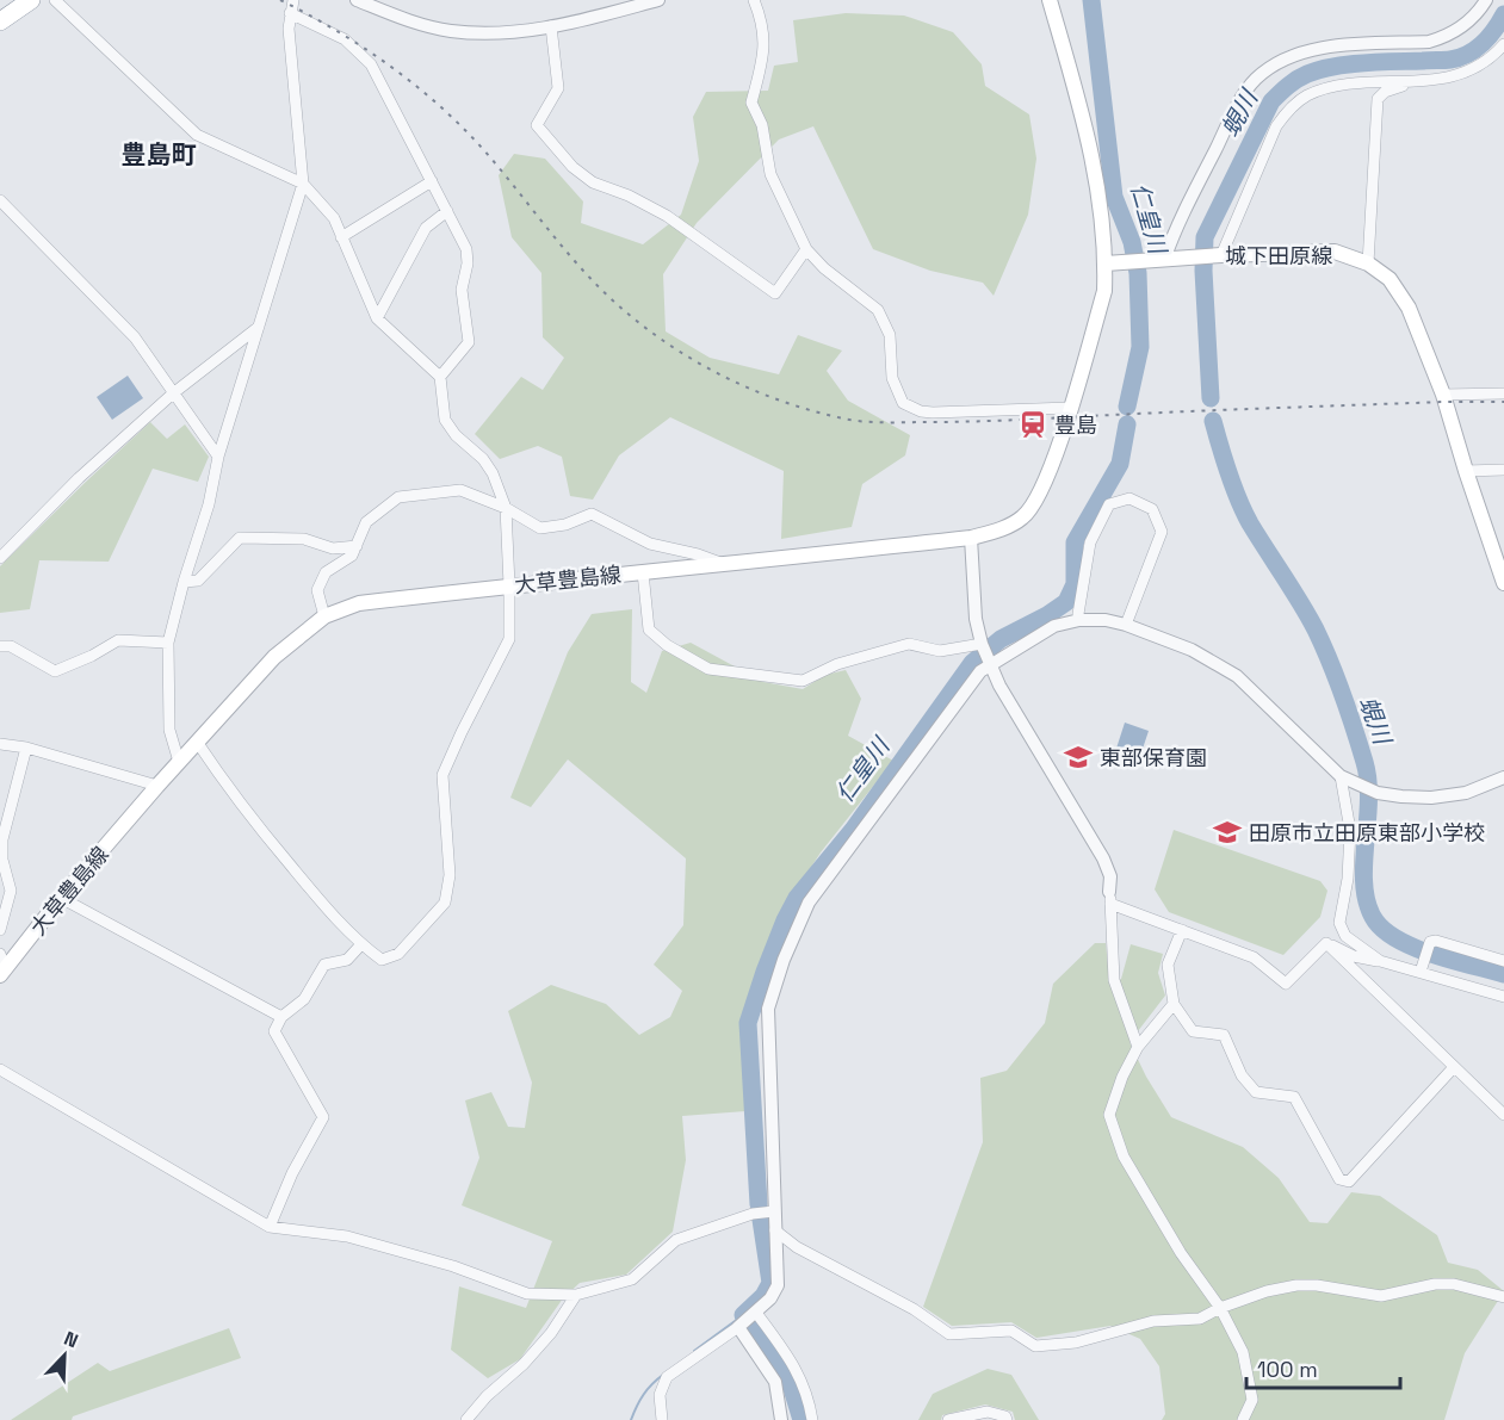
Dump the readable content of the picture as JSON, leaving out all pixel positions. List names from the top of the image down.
{
  "streets": {
    "main road": ["城下田原線", "大草豊島線"]
  },
  "crossings": [
    ["城下田原線", "大草豊島線"]
  ],
  "districts": ["豊島町"],
  "water": ["蜆川", "仁皇川"],
  "places": {
    "station": ["豊島"],
    "school or university": ["東部保育園", "田原市立田原東部小学校"]
  },
  "scale_bar": "100 m",
  "north": "top right"
}
